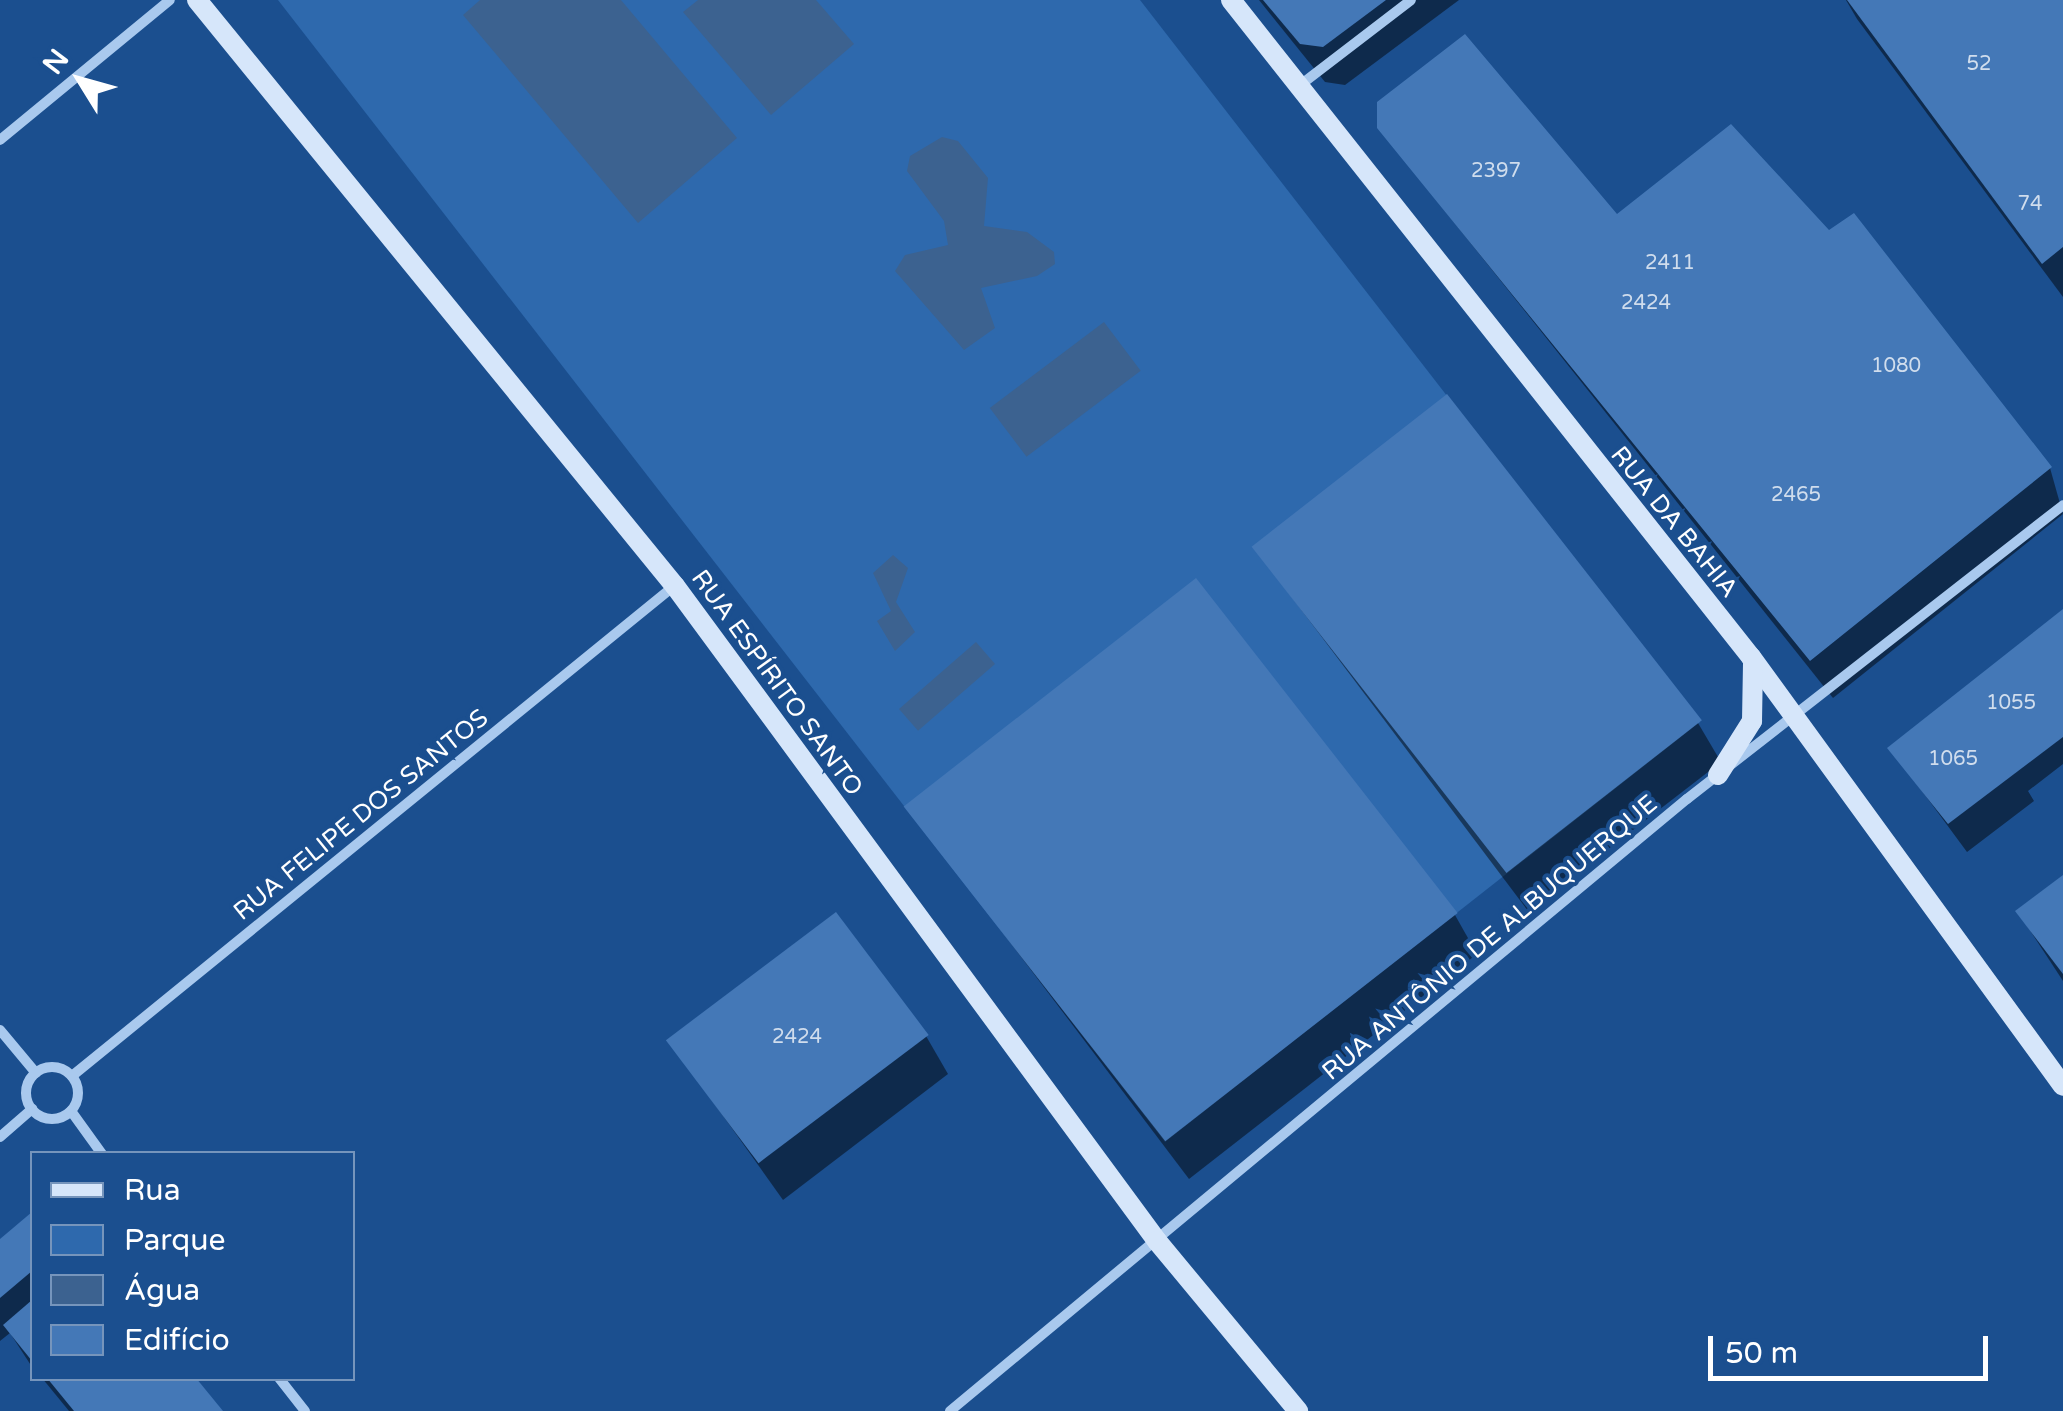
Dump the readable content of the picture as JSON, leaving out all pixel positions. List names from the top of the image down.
{
  "streets": {
    "street": [
      "RUA DA BAHIA",
      "RUA ESPÍRITO SANTO",
      "RUA FELIPE DOS SANTOS",
      "RUA ANTÔNIO DE ALBUQUERQUE"
    ]
  },
  "crossings": [
    ["RUA DA BAHIA", "RUA ANTÔNIO DE ALBUQUERQUE"],
    ["RUA ESPÍRITO SANTO", "RUA FELIPE DOS SANTOS"],
    ["RUA ESPÍRITO SANTO", "RUA ANTÔNIO DE ALBUQUERQUE"]
  ],
  "house_numbers": [
    "52",
    "2397",
    "74",
    "2411",
    "2424",
    "1080",
    "2465",
    "1055",
    "1065",
    "2424"
  ],
  "legend": [
    "Rua",
    "Parque",
    "Água",
    "Edifício"
  ],
  "scale_bar": "50 m",
  "north": "top left"
}
